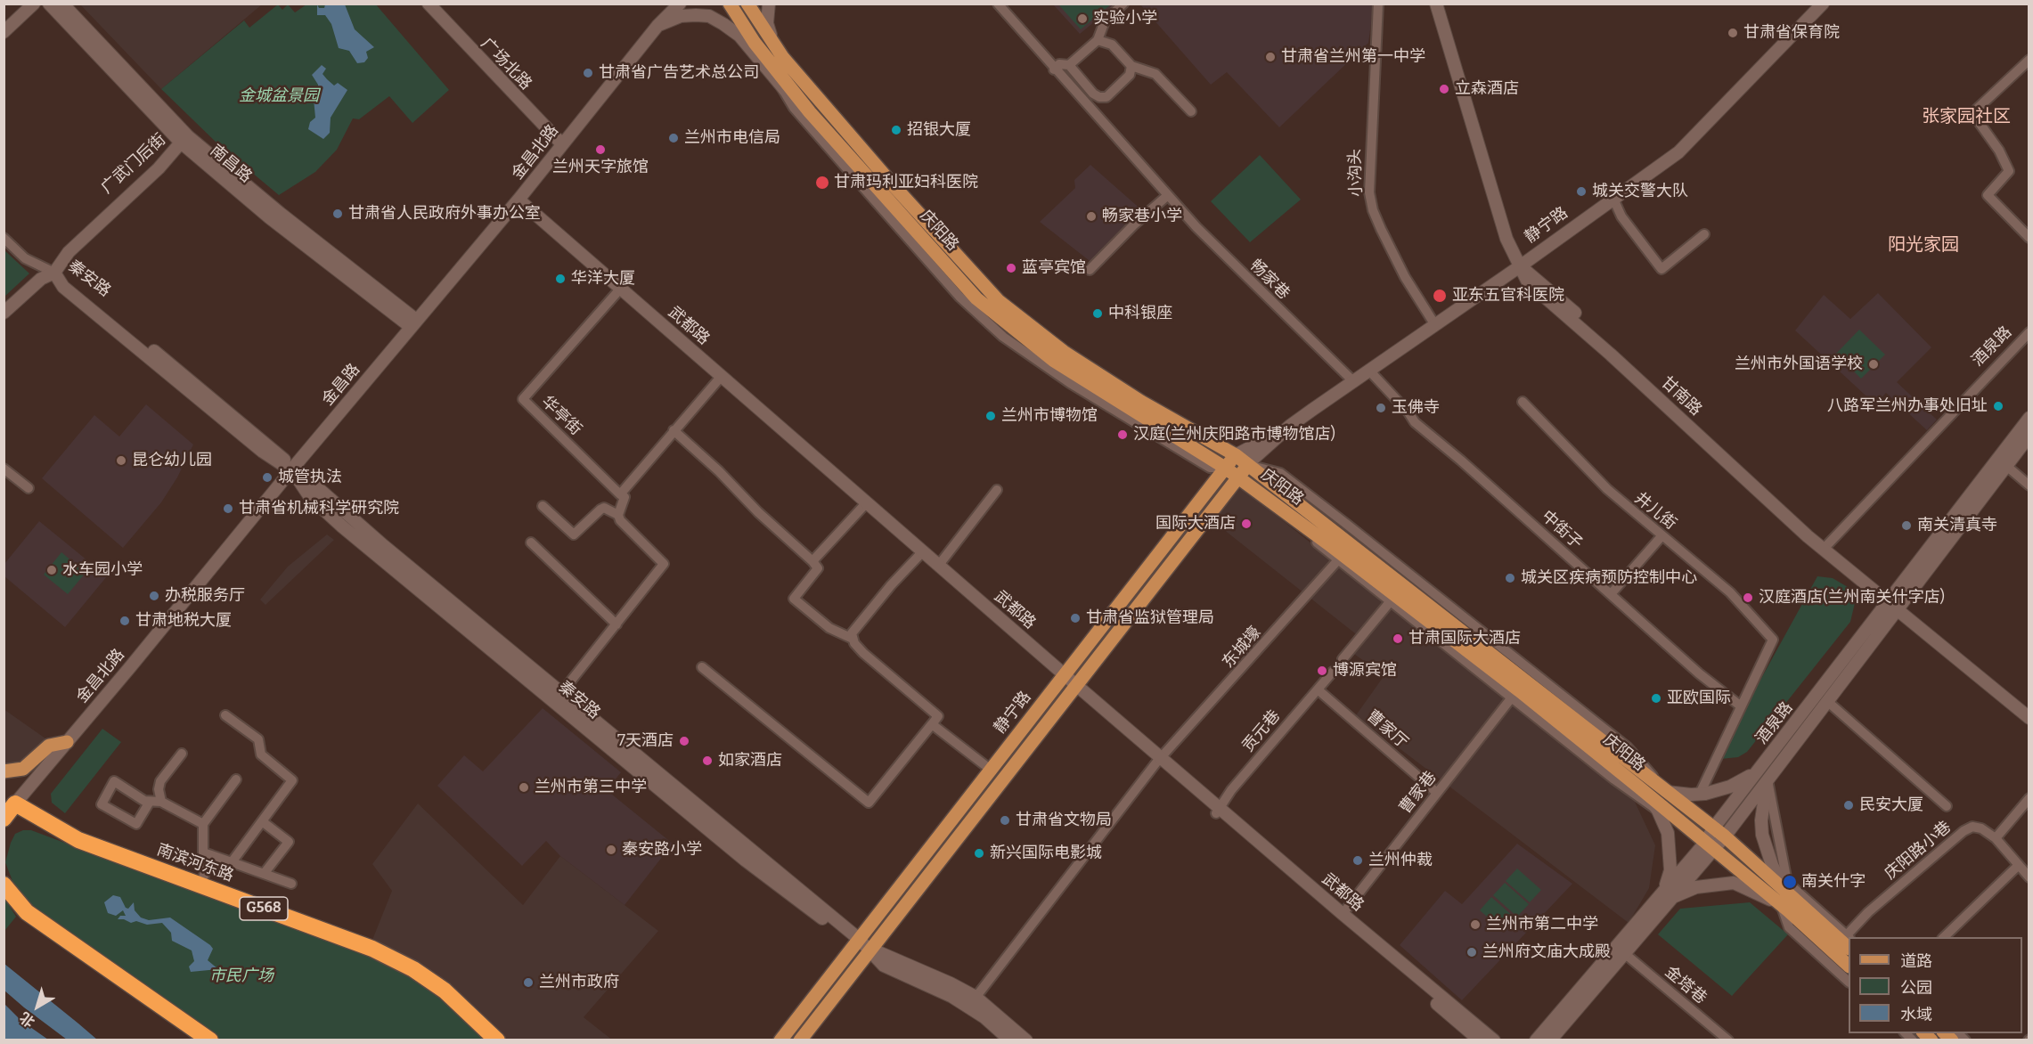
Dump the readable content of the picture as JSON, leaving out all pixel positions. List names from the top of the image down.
{
  "streets": {
    "highway": ["南滨河东路", "G568"],
    "main road": [
      "广场北路",
      "金昌北路",
      "广武门后街",
      "南昌路",
      "静宁路",
      "庆阳路",
      "秦安路",
      "武都路",
      "酒泉路",
      "金昌路",
      "甘南路"
    ],
    "street": [
      "小沟头",
      "畅家巷",
      "华亭街",
      "井儿街",
      "中街子",
      "东城壕",
      "曹家厅",
      "贡元巷",
      "曹家巷",
      "庆阳路小巷",
      "金塔巷"
    ]
  },
  "crossings": [
    ["广场北路", "金昌北路"],
    ["金昌北路", "南昌路"],
    ["金昌北路", "秦安路"],
    ["金昌北路", "武都路"],
    ["金昌北路", "金昌路"],
    ["金昌北路", "南滨河东路"],
    ["广武门后街", "南昌路"],
    ["广武门后街", "秦安路"],
    ["南昌路", "金昌路"],
    ["小沟头", "静宁路"],
    ["静宁路", "庆阳路"],
    ["静宁路", "秦安路"],
    ["静宁路", "畅家巷"],
    ["静宁路", "武都路"],
    ["静宁路", "甘南路"],
    ["静宁路", "中街子"],
    ["庆阳路", "酒泉路"],
    ["庆阳路", "东城壕"],
    ["庆阳路", "曹家巷"],
    ["秦安路", "金昌路"],
    ["秦安路", "东城壕"],
    ["武都路", "华亭街"],
    ["武都路", "东城壕"],
    ["武都路", "贡元巷"],
    ["武都路", "曹家巷"],
    ["酒泉路", "甘南路"],
    ["酒泉路", "金塔巷"],
    ["井儿街", "中街子"],
    ["曹家厅", "贡元巷"],
    ["曹家厅", "曹家巷"]
  ],
  "districts": ["张家园社区", "阳光家园"],
  "parks": ["金城盆景园", "市民广场"],
  "places": [
    "实验小学",
    "甘肃省保育院",
    "甘肃省兰州第一中学",
    "甘肃省广告艺术总公司",
    "立森酒店",
    "招银大厦",
    "兰州市电信局",
    "兰州天字旅馆",
    "甘肃玛利亚妇科医院",
    "城关交警大队",
    "甘肃省人民政府外事办公室",
    "畅家巷小学",
    "蓝亭宾馆",
    "华洋大厦",
    "亚东五官科医院",
    "中科银座",
    "兰州市外国语学校",
    "八路军兰州办事处旧址",
    "玉佛寺",
    "兰州市博物馆",
    "汉庭(兰州庆阳路市博物馆店)",
    "昆仑幼儿园",
    "城管执法",
    "甘肃省机械科学研究院",
    "国际大酒店",
    "南关清真寺",
    "水车园小学",
    "城关区疾病预防控制中心",
    "办税服务厅",
    "汉庭酒店(兰州南关什字店)",
    "甘肃省监狱管理局",
    "甘肃地税大厦",
    "甘肃国际大酒店",
    "博源宾馆",
    "亚欧国际",
    "7天酒店",
    "如家酒店",
    "兰州市第三中学",
    "民安大厦",
    "甘肃省文物局",
    "秦安路小学",
    "新兴国际电影城",
    "兰州仲裁",
    "南关什字",
    "兰州市第二中学",
    "兰州府文庙大成殿",
    "兰州市政府"
  ],
  "legend": ["道路", "公园", "水域"],
  "north": "bottom left"
}
